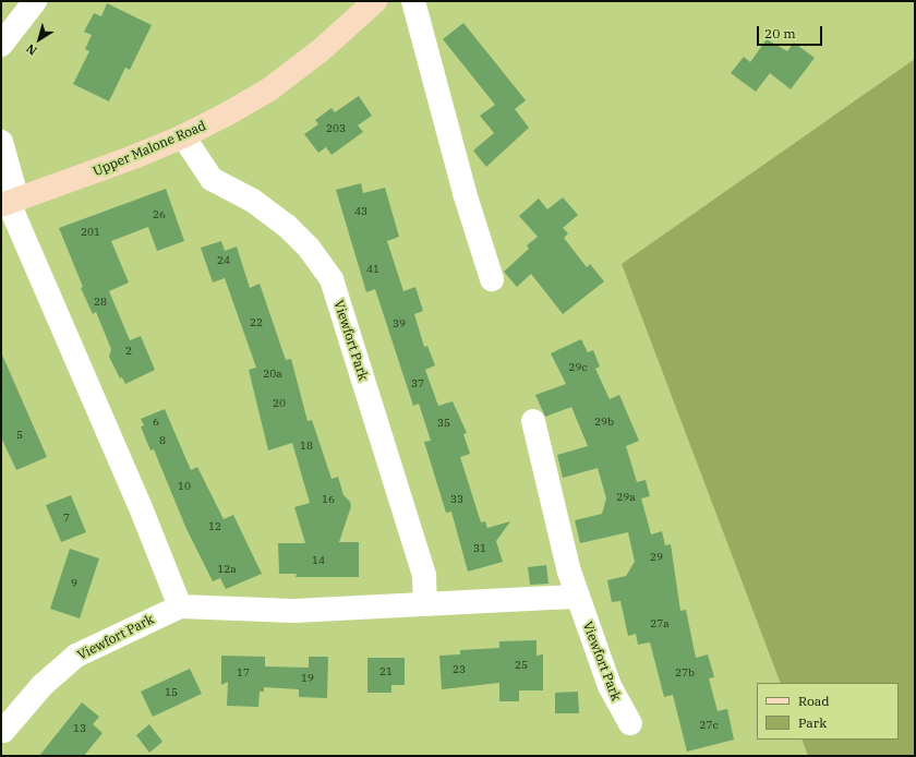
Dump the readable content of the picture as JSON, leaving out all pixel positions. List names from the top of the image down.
{
  "streets": {
    "main road": ["Upper Malone Road"],
    "street": ["Viewfort Park"]
  },
  "crossings": [
    ["Upper Malone Road", "Viewfort Park"]
  ],
  "house_numbers": [
    "203",
    "43",
    "26",
    "201",
    "24",
    "41",
    "28",
    "22",
    "39",
    "2",
    "29c",
    "20a",
    "37",
    "20",
    "6",
    "29b",
    "35",
    "5",
    "8",
    "18",
    "10",
    "29a",
    "16",
    "33",
    "7",
    "12",
    "31",
    "29",
    "14",
    "12a",
    "9",
    "27a",
    "25",
    "23",
    "21",
    "17",
    "27b",
    "19",
    "15",
    "27c",
    "13"
  ],
  "legend": ["Road", "Park"],
  "scale_bar": "20 m",
  "north": "bottom left"
}
